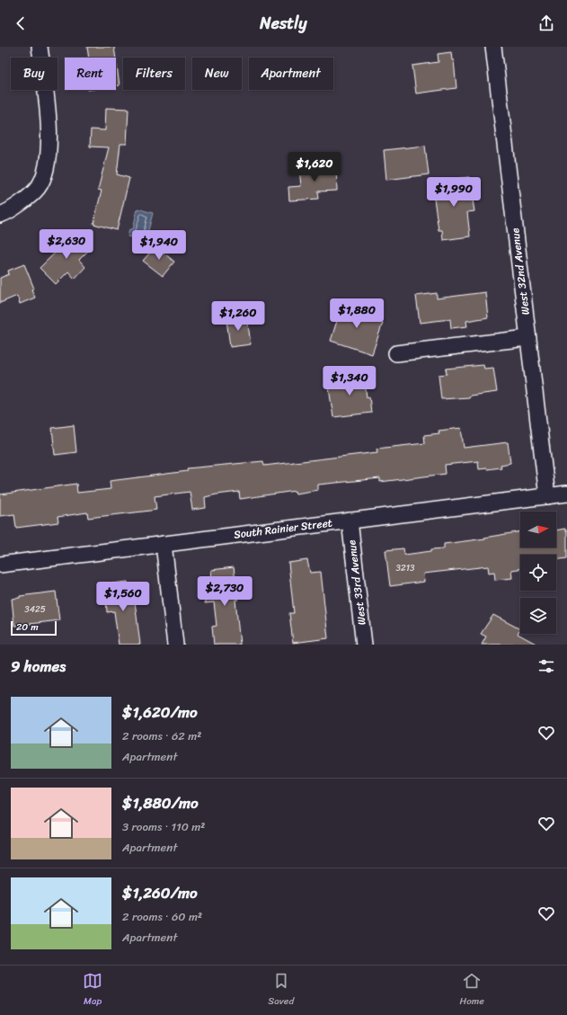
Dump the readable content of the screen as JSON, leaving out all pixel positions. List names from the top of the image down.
{
  "streets": {
    "street": ["West 32nd Avenue", "South Rainier Street", "West 33rd Avenue"]
  },
  "crossings": [
    ["West 32nd Avenue", "South Rainier Street"],
    ["South Rainier Street", "West 33rd Avenue"]
  ],
  "house_numbers": ["3213", "3425"],
  "scale_bar": "20 m",
  "north": "right",
  "page": {
    "header": "Nestly",
    "chip": [
      "Buy",
      "Rent",
      "Filters",
      "New",
      "Apartment"
    ],
    "price": [
      "$1,620",
      "$1,990",
      "$2,630",
      "$1,940",
      "$1,880",
      "$1,260",
      "$1,340",
      "$2,730",
      "$1,560"
    ],
    "scale": "20 m",
    "heading": "9 homes",
    "list": [
      {
        "name": "$1,620/mo",
        "note": "2 rooms · 62 m² · Apartment"
      },
      {
        "name": "$1,880/mo",
        "note": "3 rooms · 110 m² · Apartment"
      },
      {
        "name": "$1,260/mo",
        "note": "2 rooms · 60 m² · Apartment"
      }
    ],
    "tabs": ["Map", "Saved", "Home"]
  }
}
